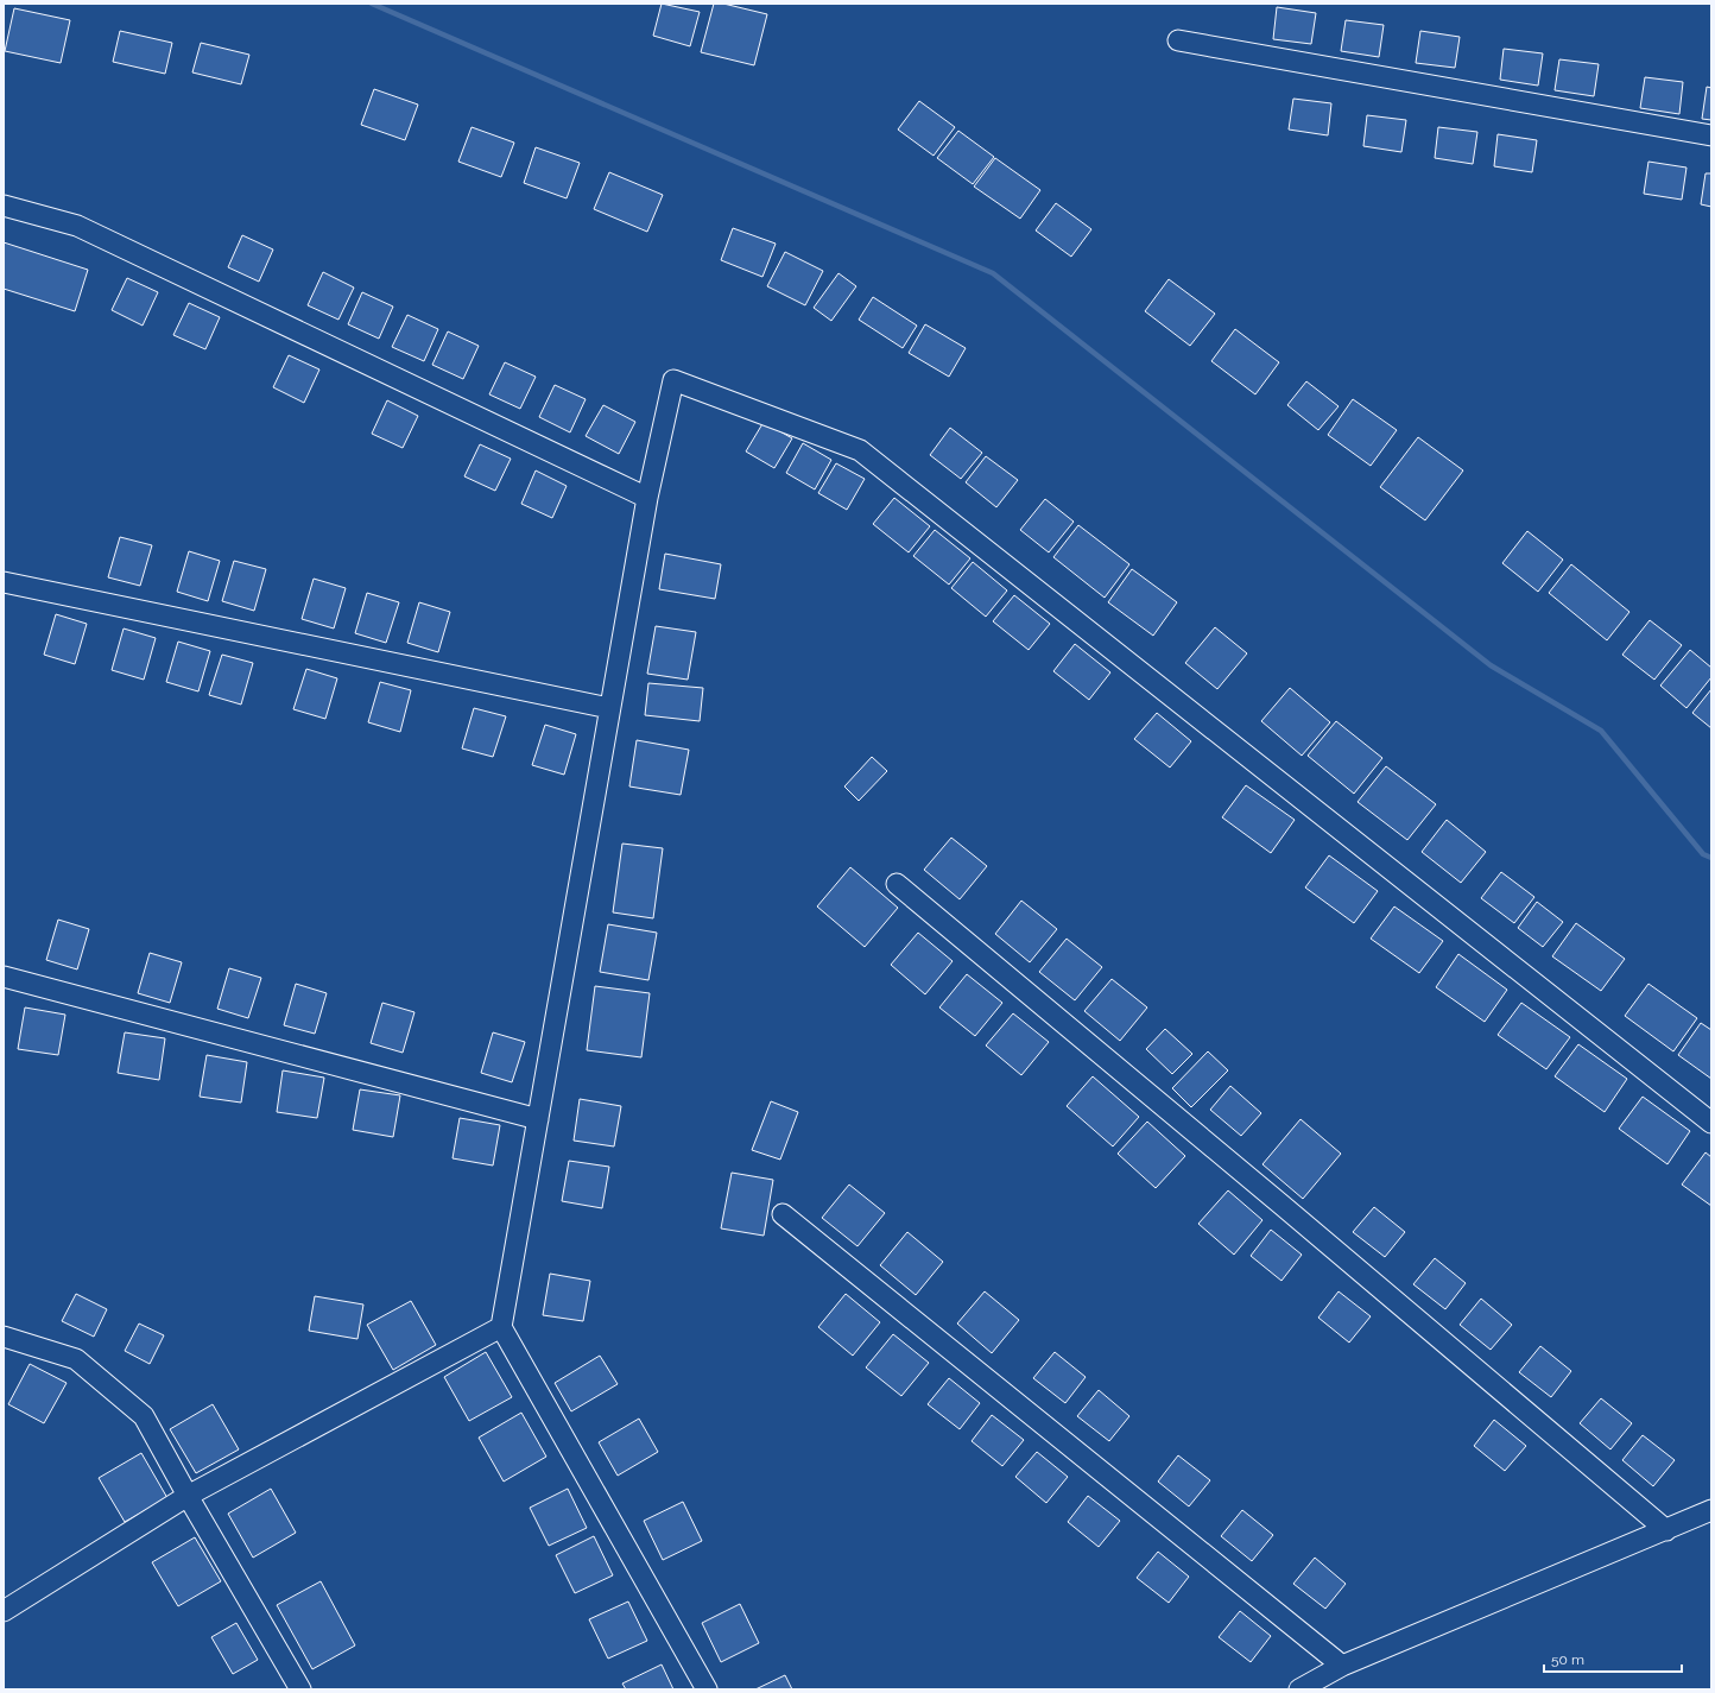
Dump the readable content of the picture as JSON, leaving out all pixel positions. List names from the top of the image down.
{
  "scale_bar": "50 m"
}
